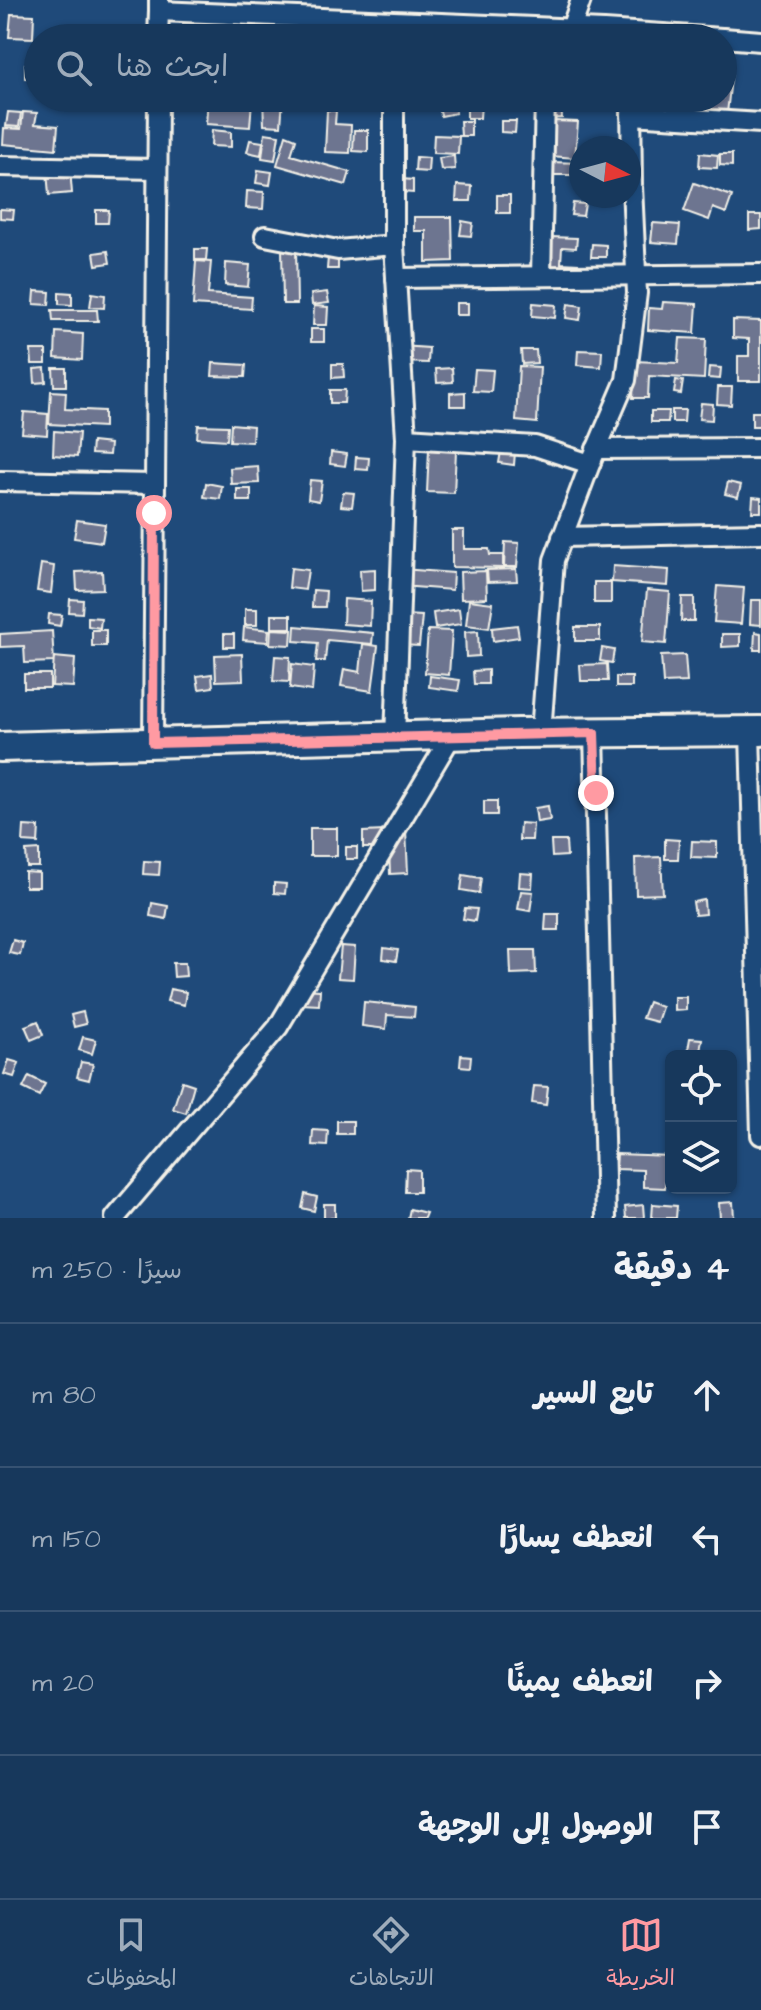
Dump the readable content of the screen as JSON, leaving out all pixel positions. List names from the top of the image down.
{
  "north": "right",
  "page": {
    "search": "ابحث هنا",
    "heading": ["4 دقيقة", "سيرًا · 250 m"],
    "list": [
      ["تابع السير", "80 m"],
      ["انعطف يسارًا", "150 m"],
      ["انعطف يمينًا", "20 m"],
      "الوصول إلى الوجهة"
    ],
    "nav": ["الخريطة", "الاتجاهات", "المحفوظات"]
  }
}
